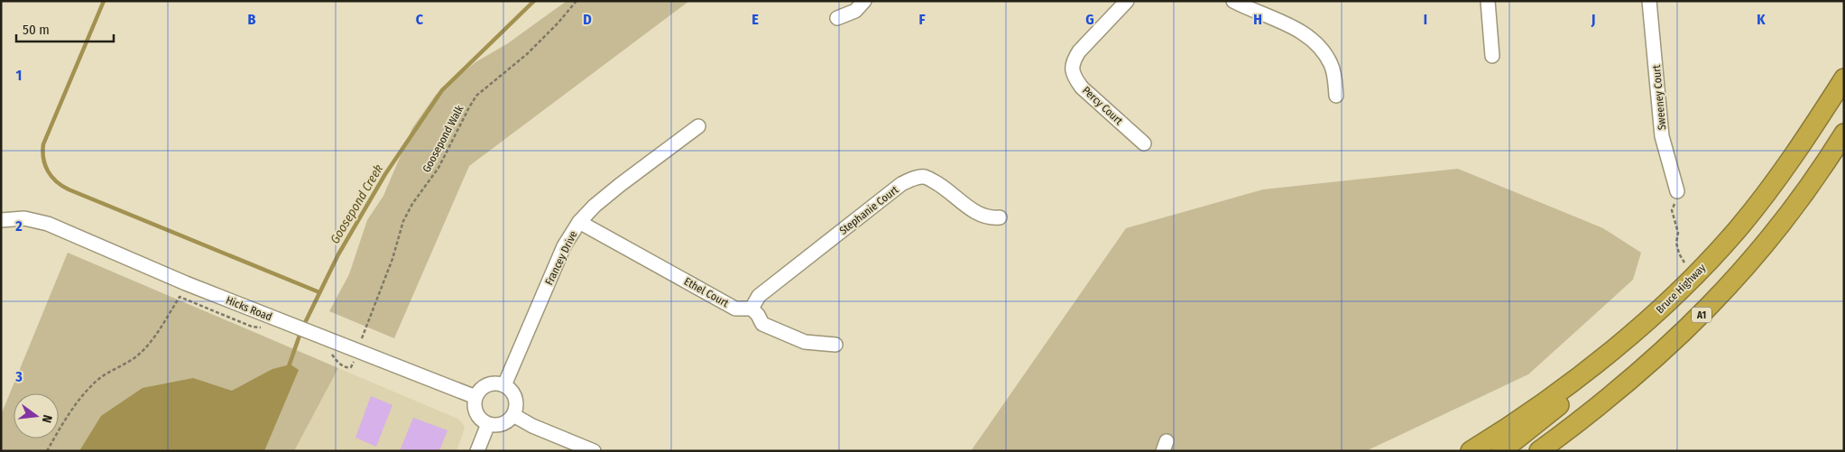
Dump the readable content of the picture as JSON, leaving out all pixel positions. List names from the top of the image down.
{
  "streets": {
    "highway": ["Bruce Highway", "A1"],
    "street": [
      "Sweeney Court",
      "Percy Court",
      "Stephanie Court",
      "Francey Drive",
      "Ethel Court",
      "Hicks Road"
    ],
    "path": ["Goosepond Walk"]
  },
  "crossings": [
    ["Stephanie Court", "Ethel Court"],
    ["Francey Drive", "Ethel Court"],
    ["Francey Drive", "Hicks Road"]
  ],
  "water": ["Goosepond Creek"],
  "scale_bar": "50 m",
  "north": "right",
  "grid": {
    "columns": [
      "B",
      "C",
      "D",
      "E",
      "F",
      "G",
      "H",
      "I",
      "J",
      "K"
    ],
    "rows": ["1", "2", "3"]
  }
}
